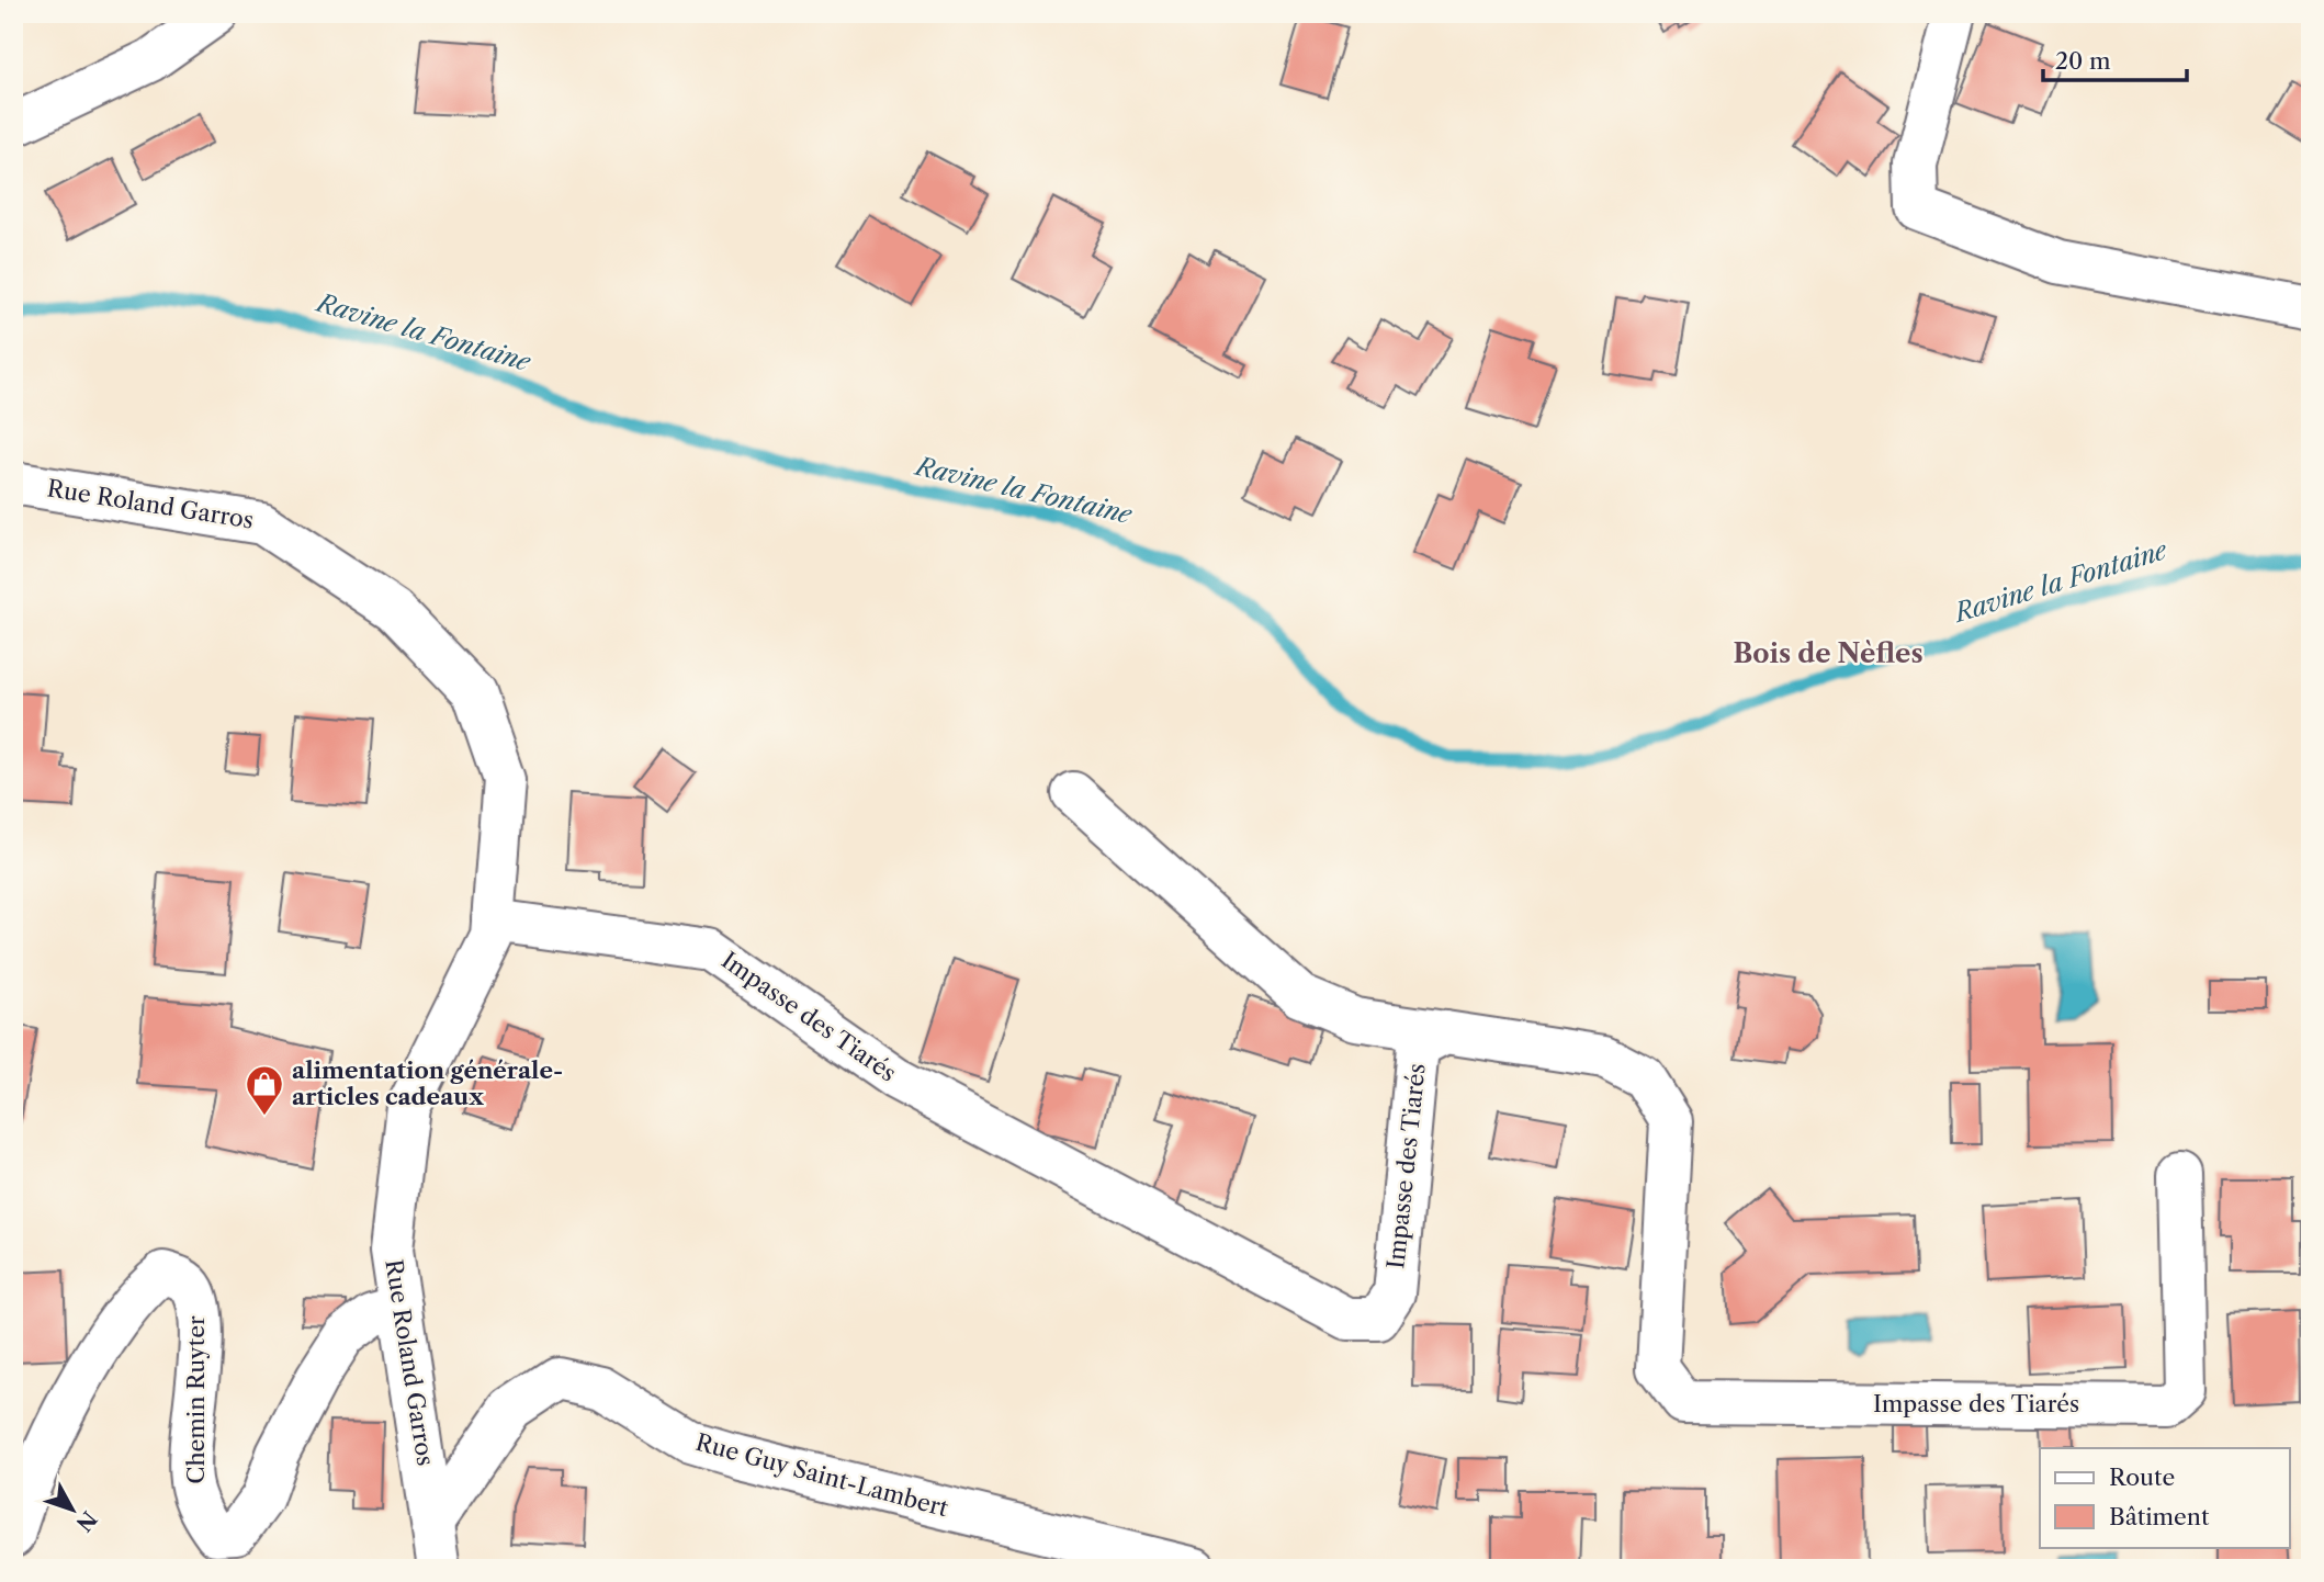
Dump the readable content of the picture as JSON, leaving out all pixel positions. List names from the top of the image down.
{
  "streets": {
    "street": [
      "Rue Roland Garros",
      "Impasse des Tiarés",
      "Chemin Ruyter",
      "Rue Guy Saint-Lambert"
    ]
  },
  "crossings": [
    ["Rue Roland Garros", "Impasse des Tiarés"],
    ["Rue Roland Garros", "Chemin Ruyter"],
    ["Rue Roland Garros", "Rue Guy Saint-Lambert"]
  ],
  "districts": ["Bois de Nèfles"],
  "water": ["Ravine la Fontaine"],
  "places": {
    "shop": ["alimentation générale- articles cadeaux"]
  },
  "legend": ["Route", "Bâtiment"],
  "scale_bar": "20 m",
  "north": "bottom right"
}
